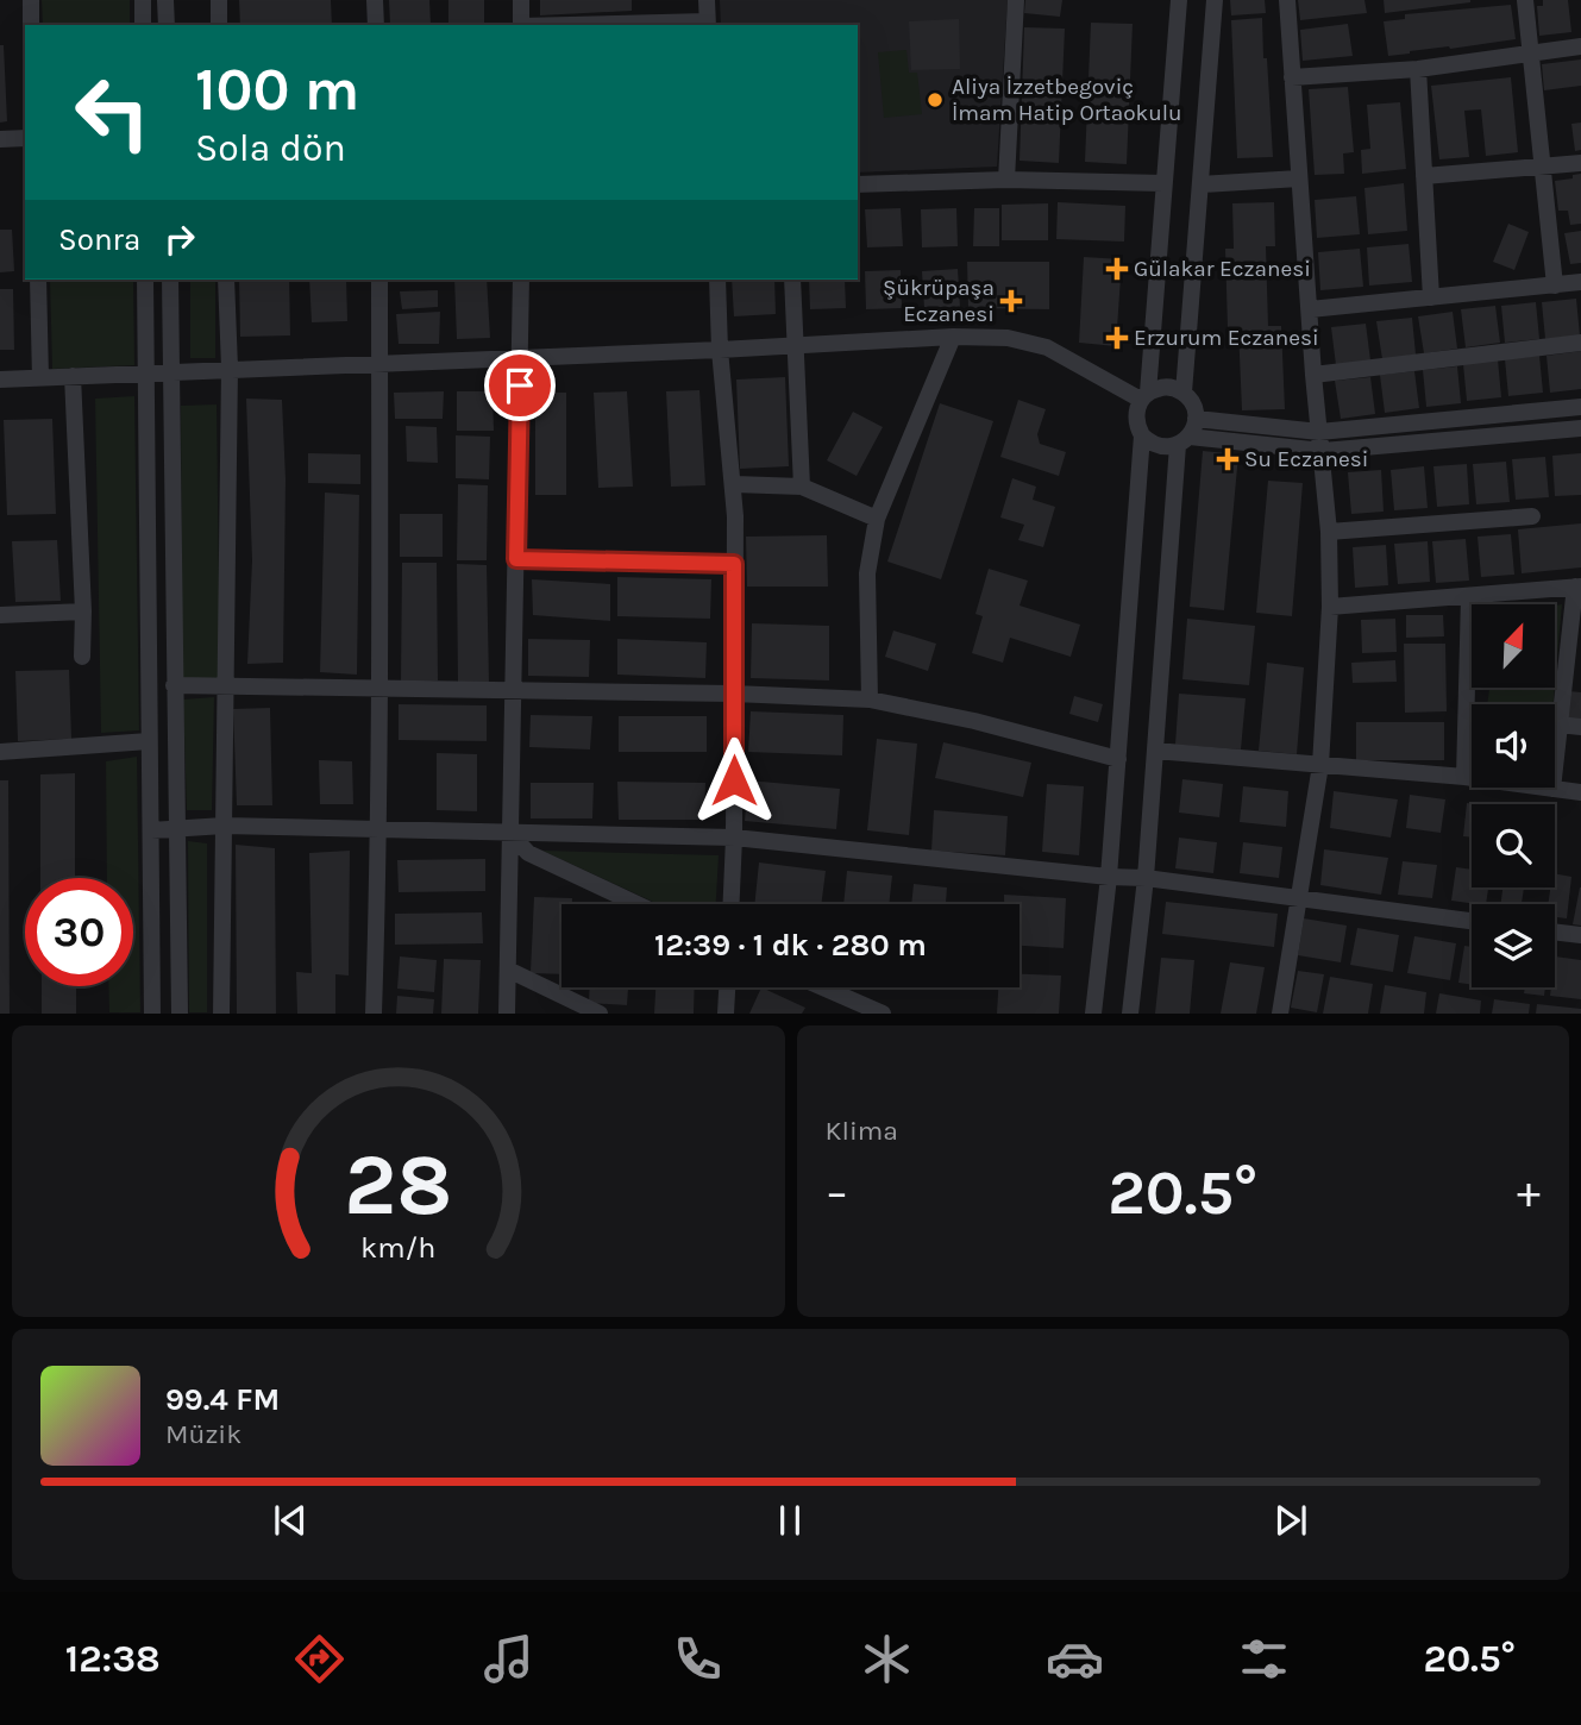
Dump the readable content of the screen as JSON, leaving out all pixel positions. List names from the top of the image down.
{
  "places": {
    "other": ["Aliya İzzetbegoviç İmam Hatip Ortaokulu"],
    "health": [
      "Gülakar Eczanesi",
      "Şükrüpaşa Eczanesi",
      "Erzurum Eczanesi",
      "Su Eczanesi"
    ]
  },
  "north": "top right",
  "page": {
    "turn": ["100 m", "Sola dön"],
    "then": "Sonra",
    "limit": "30",
    "trip": "12:39 · 1 dk · 280 m",
    "tile": "Klima",
    "heat": ["−", "20.5°", "+"],
    "song": ["99.4 FM", "Müzik"],
    "tabs": ["12:38", "20.5°"],
    "gauge": ["28", "km/h"]
  }
}
